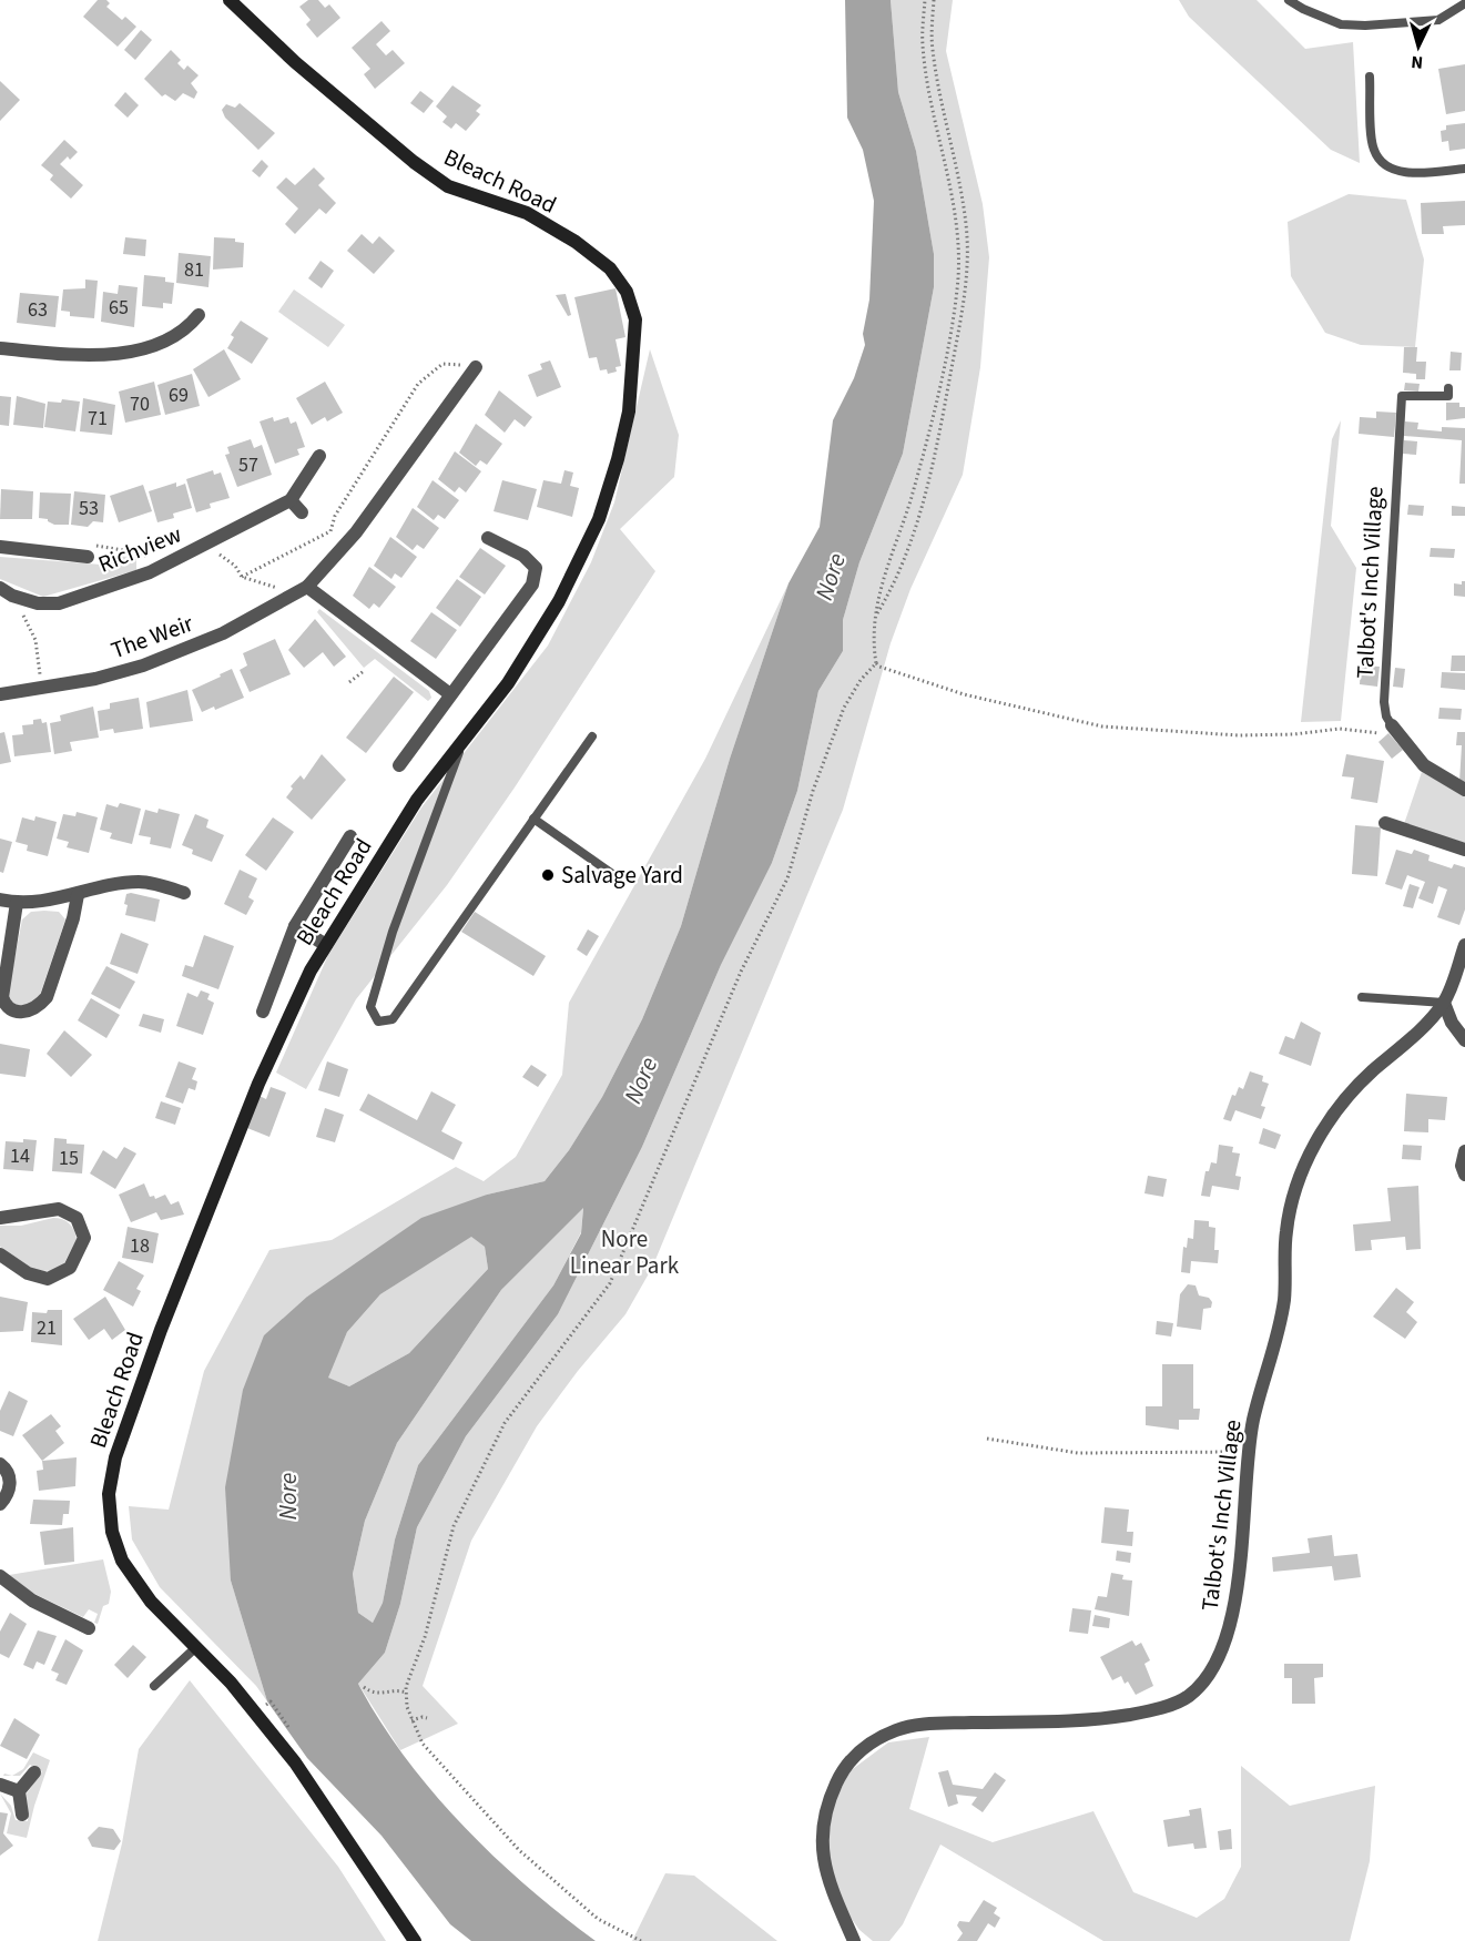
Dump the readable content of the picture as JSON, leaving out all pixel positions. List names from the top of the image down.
{
  "streets": {
    "street": [
      "Bleach Road",
      "Richview",
      "Talbot's Inch Village",
      "The Weir"
    ]
  },
  "water": ["Nore"],
  "parks": ["Nore Linear Park"],
  "places": ["Salvage Yard"],
  "house_numbers": [
    "81",
    "65",
    "63",
    "69",
    "70",
    "71",
    "57",
    "53",
    "14",
    "15",
    "18",
    "21"
  ],
  "north": "bottom"
}
